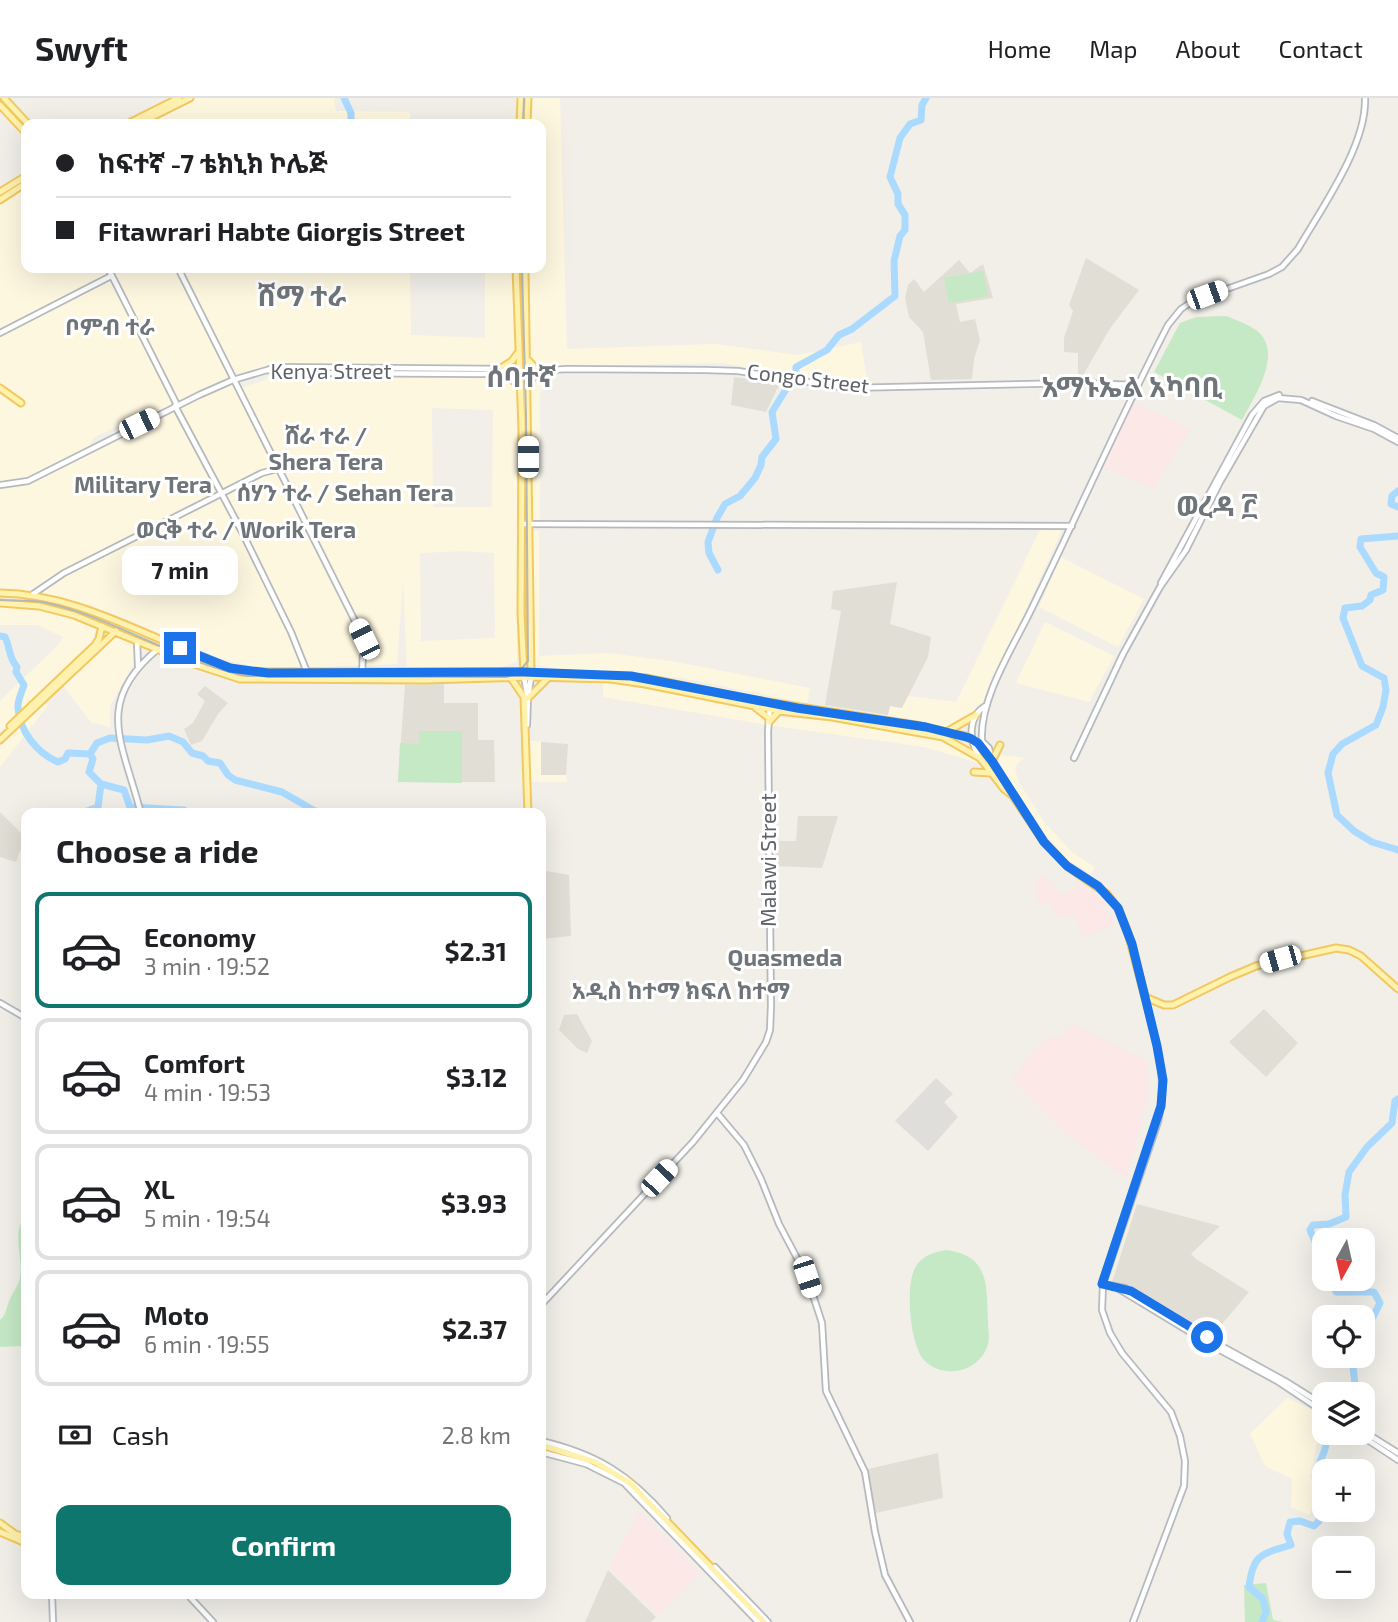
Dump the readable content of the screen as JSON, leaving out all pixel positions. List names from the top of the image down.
{
  "streets": {
    "main road": ["Kenya Street", "Congo Street", "Malawi Street"]
  },
  "crossings": [
    ["Kenya Street", "Congo Street"]
  ],
  "districts": [
    "ሸማ ተራ",
    "ቦምብ ተራ",
    "ሰባተኛ",
    "አማኑኤል አካባቢ",
    "ሸራ ተራ / Shera Tera",
    "Military Tera",
    "ሰሃን ተራ / Sehan Tera",
    "ወረዳ ፫",
    "ወርቅ ተራ / Worik Tera",
    "Quasmeda",
    "አዲስ ከተማ ክፍለ ከተማ"
  ],
  "north": "bottom",
  "page": {
    "header": "Swyft",
    "nav": [
      "Home",
      "Map",
      "About",
      "Contact"
    ],
    "banner": ["ከፍተኛ -7 ቴክኒክ ኮሌጅ", "Fitawrari Habte Giorgis Street"],
    "bubble": "7 min",
    "heading": "Choose a ride",
    "list": [
      {
        "name": "Economy",
        "note": "3 min · 19:52",
        "value": "$2.31"
      },
      {
        "name": "Comfort",
        "note": "4 min · 19:53",
        "value": "$3.12"
      },
      {
        "name": "XL",
        "note": "5 min · 19:54",
        "value": "$3.93"
      },
      {
        "name": "Moto",
        "note": "6 min · 19:55",
        "value": "$2.37"
      }
    ],
    "map_buttons": ["+", "−"],
    "pay": ["Cash", "2.8 km"],
    "buttons": "Confirm"
  }
}
